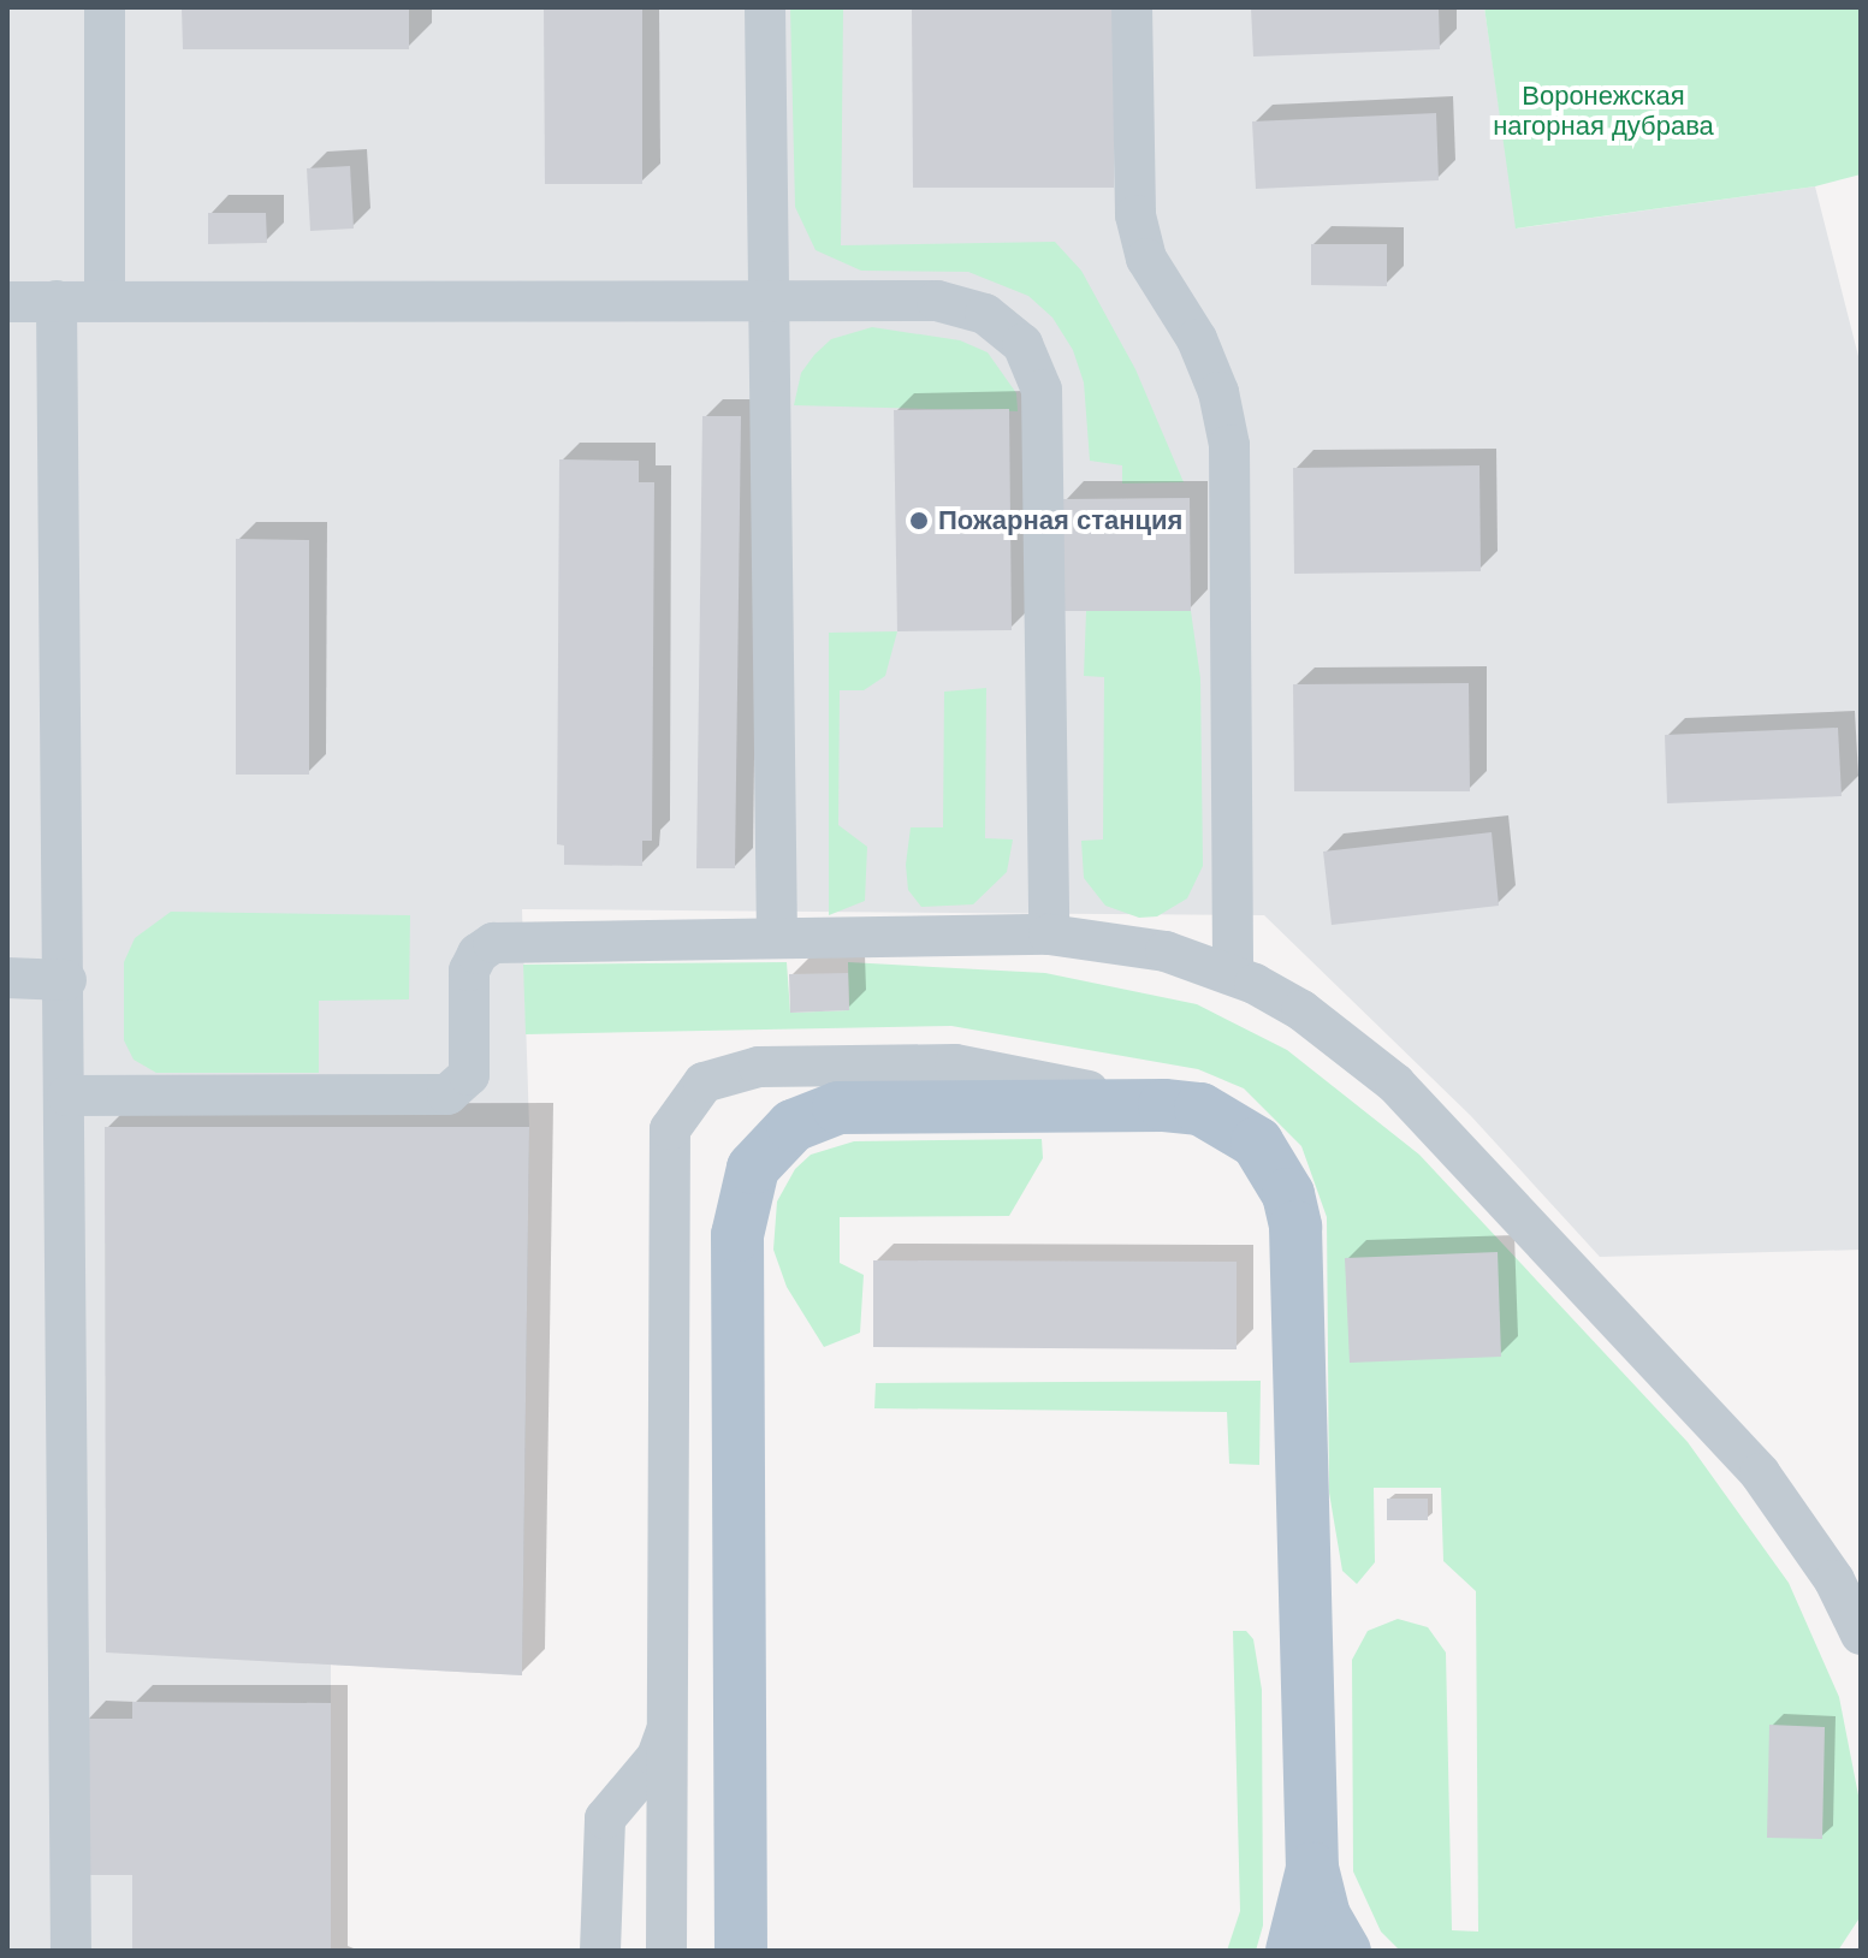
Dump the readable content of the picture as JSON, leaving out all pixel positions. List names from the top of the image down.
{
  "parks": ["Воронежская нагорная дубрава"],
  "places": ["Пожарная станция"]
}
